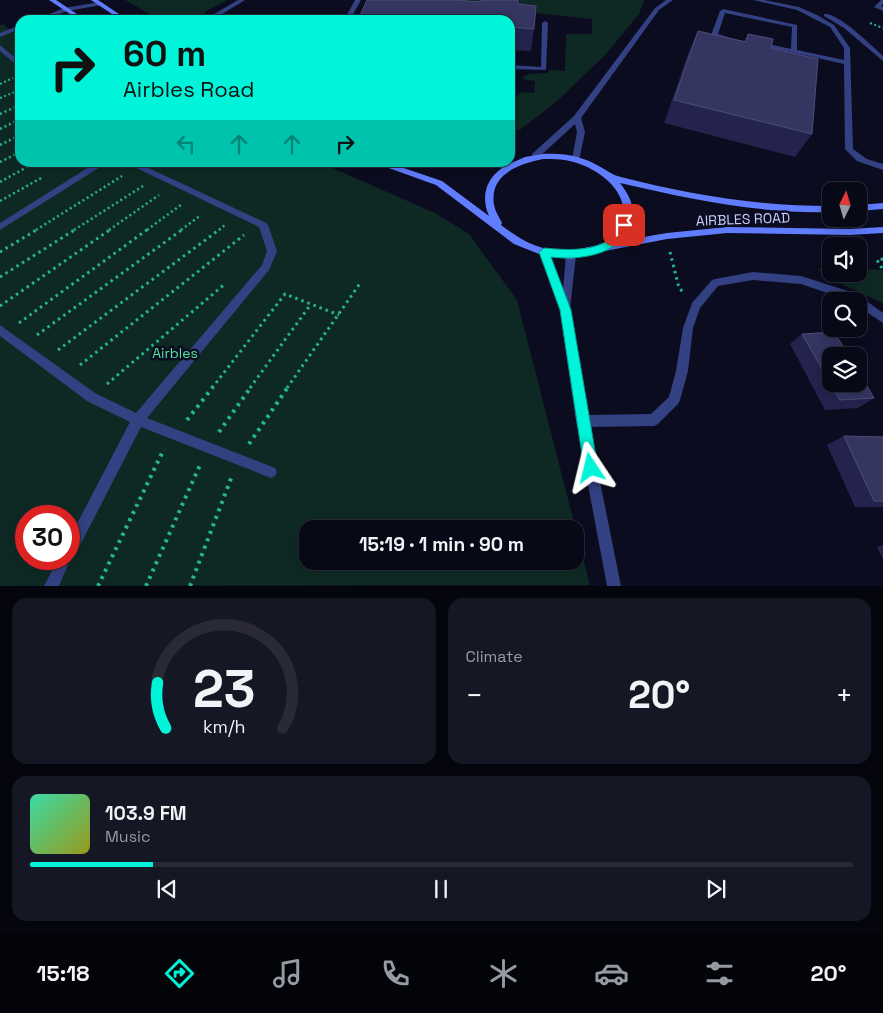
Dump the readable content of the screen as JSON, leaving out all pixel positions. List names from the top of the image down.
{
  "streets": {
    "main road": ["AIRBLES ROAD"]
  },
  "parks": ["Airbles"],
  "north": "top",
  "page": {
    "turn": ["60 m", "Airbles Road"],
    "limit": "30",
    "trip": "15:19 · 1 min · 90 m",
    "tile": "Climate",
    "heat": ["−", "20°", "+"],
    "song": ["103.9 FM", "Music"],
    "tabs": ["15:18", "20°"],
    "gauge": ["23", "km/h"]
  }
}
